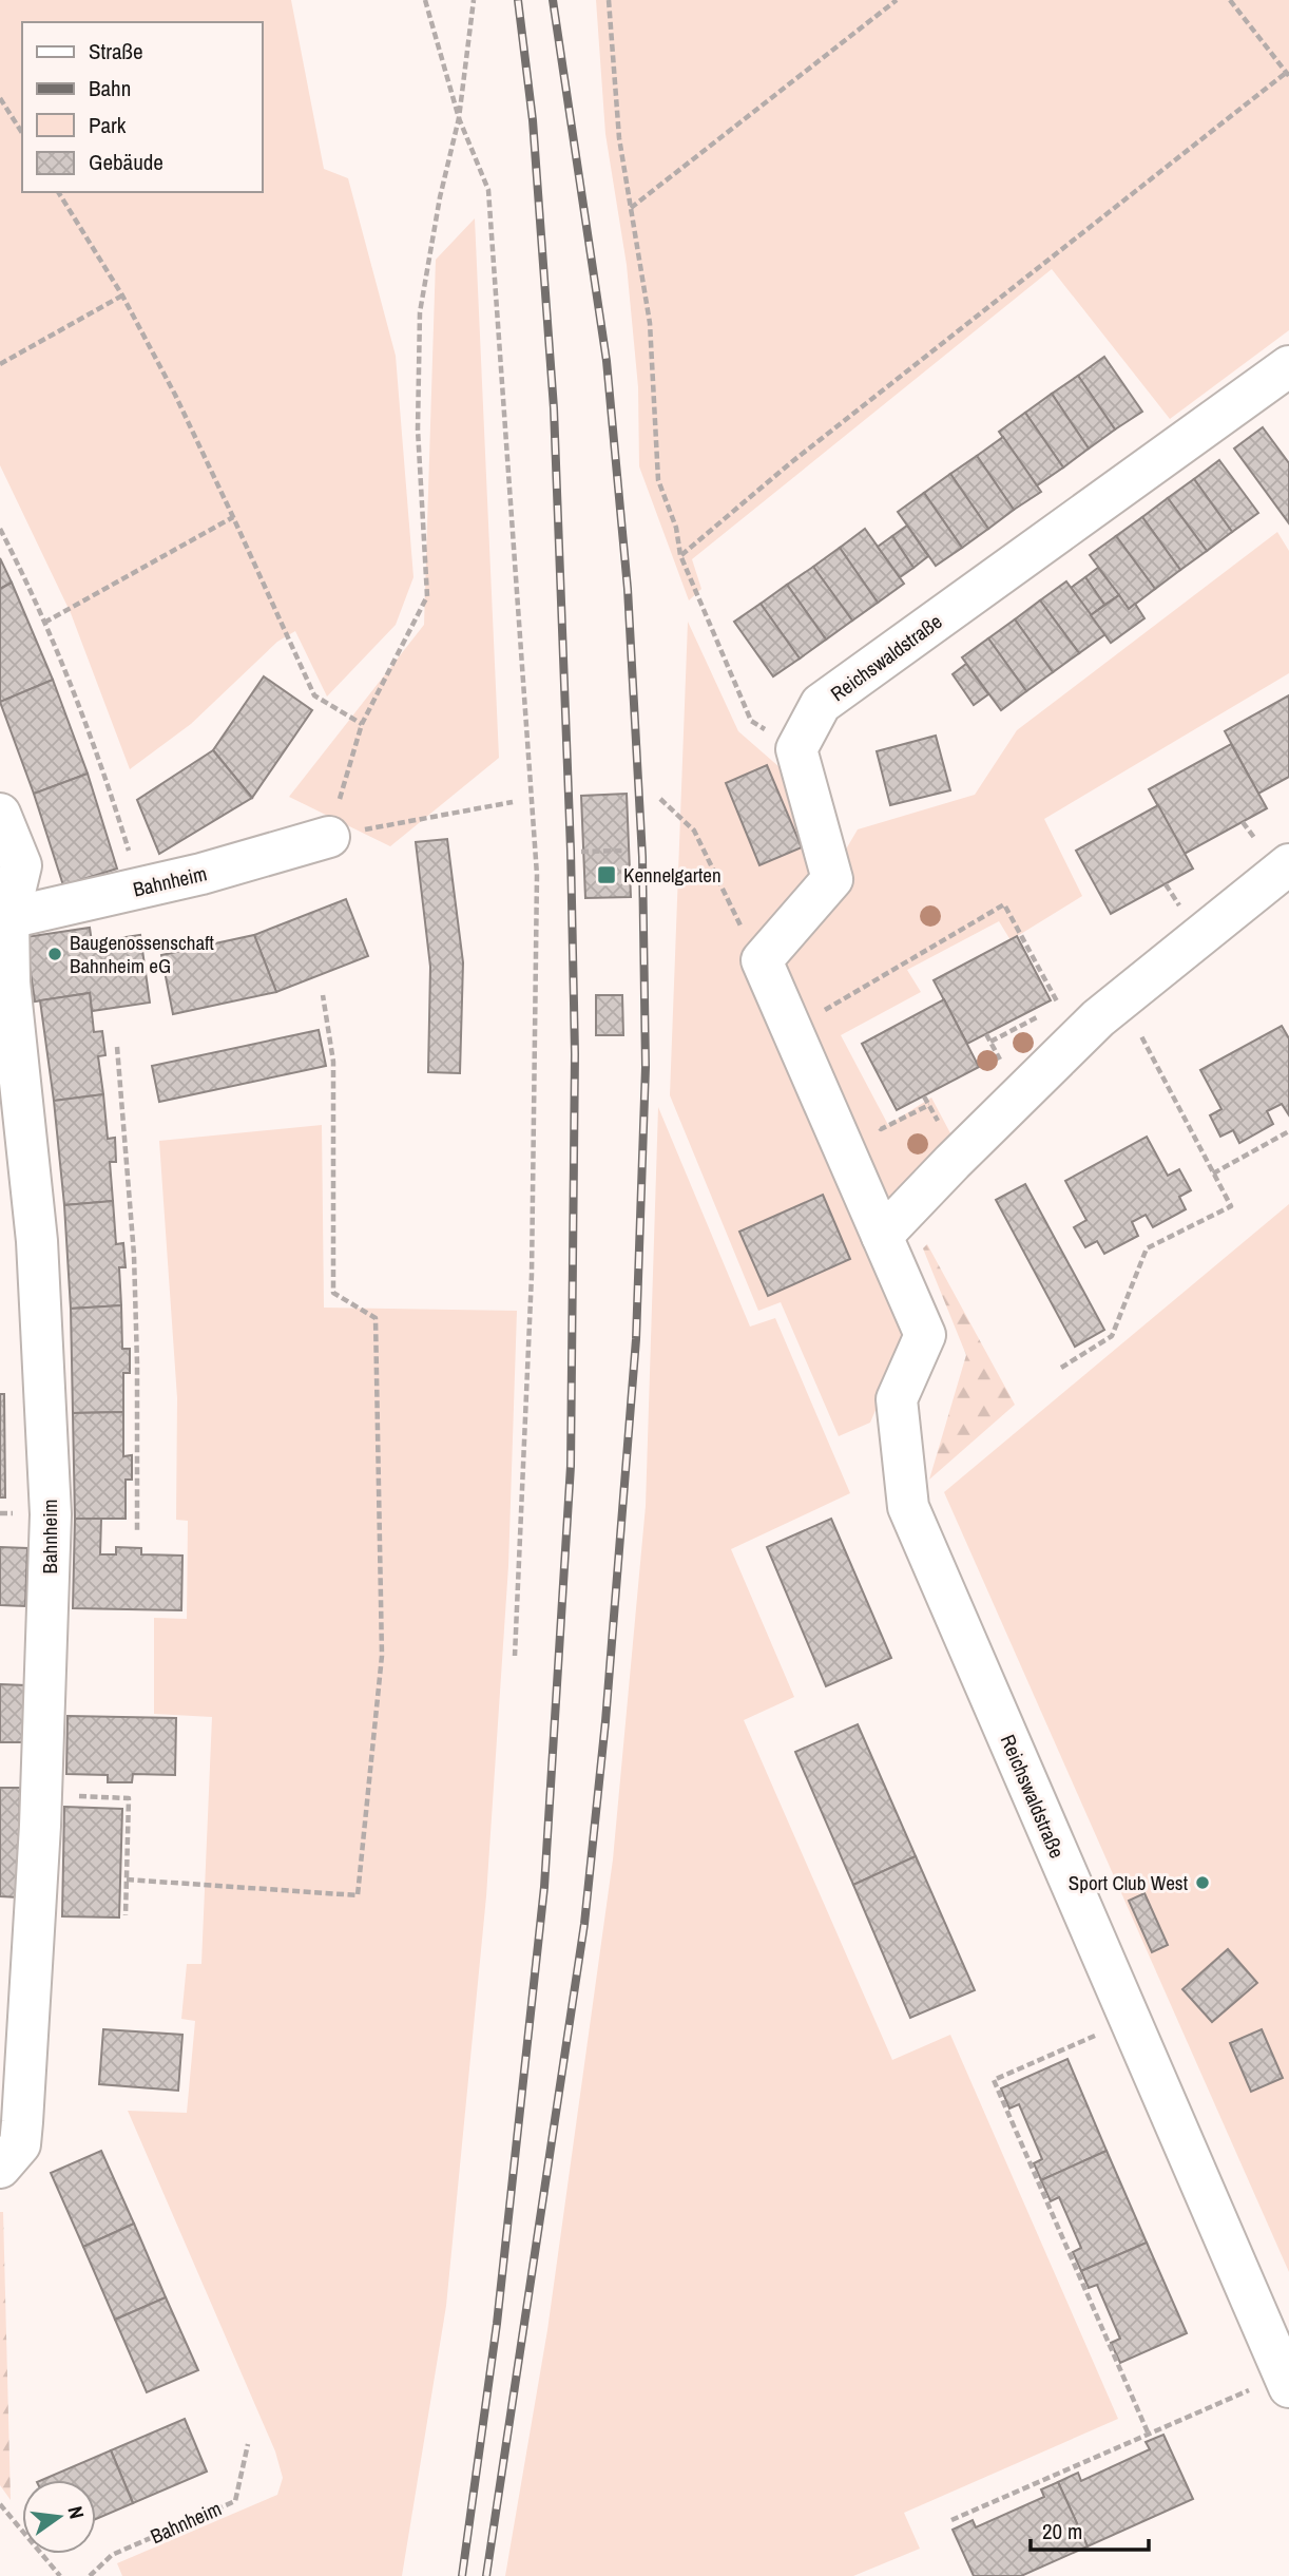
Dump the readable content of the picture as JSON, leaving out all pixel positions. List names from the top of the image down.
{
  "streets": {
    "street": ["Reichswaldstraße", "Bahnheim"]
  },
  "places": {
    "transit": ["Kennelgarten"],
    "other": ["Baugenossenschaft Bahnheim eG", "Sport Club West"]
  },
  "legend": [
    "Straße",
    "Bahn",
    "Park",
    "Gebäude"
  ],
  "scale_bar": "20 m",
  "north": "right"
}
